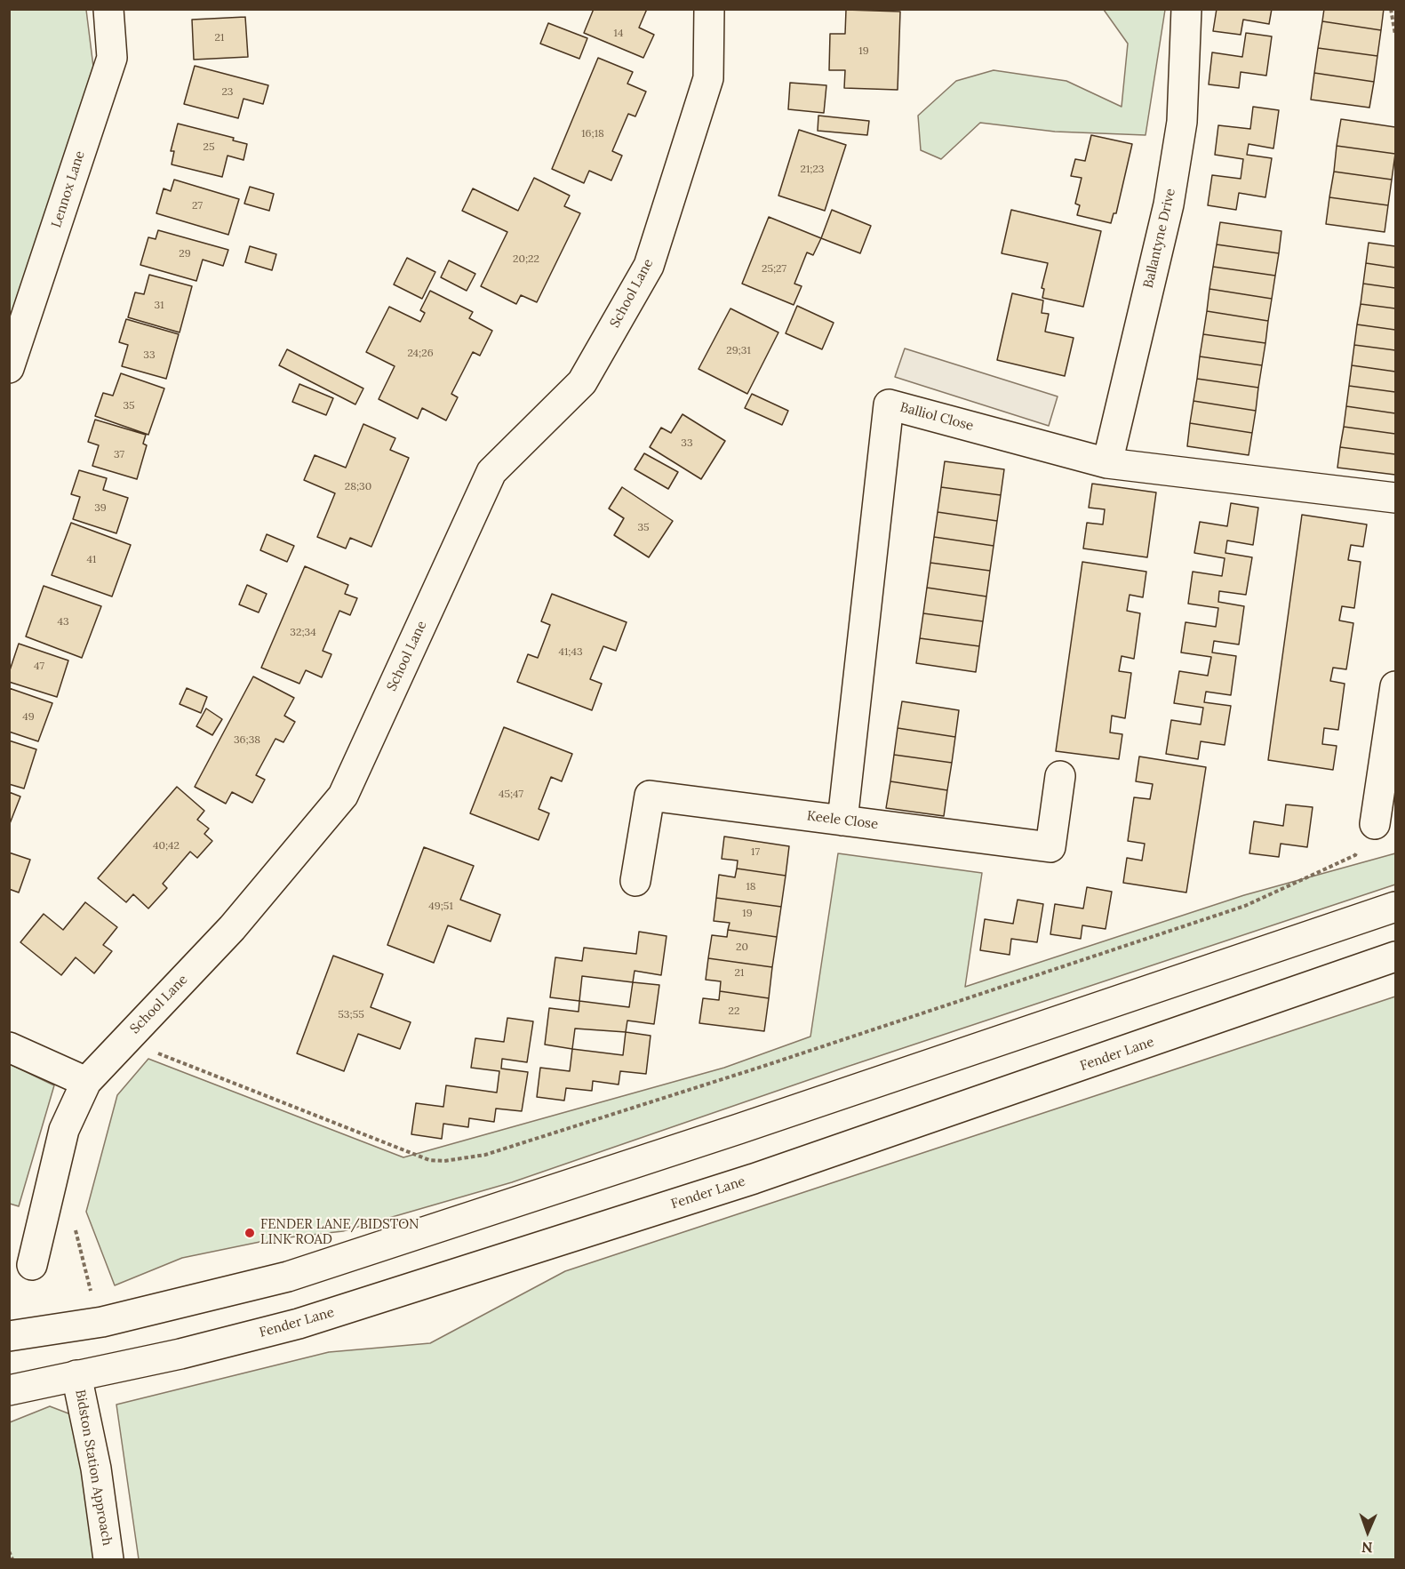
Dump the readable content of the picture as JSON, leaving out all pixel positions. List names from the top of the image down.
{
  "streets": {
    "street": [
      "Lennox Lane",
      "Ballantyne Drive",
      "School Lane",
      "Balliol Close",
      "Keele Close",
      "Fender Lane",
      "Bidston Station Approach"
    ]
  },
  "crossings": [
    ["Ballantyne Drive", "Balliol Close"],
    ["Balliol Close", "Keele Close"],
    ["Fender Lane", "Bidston Station Approach"]
  ],
  "places": ["FENDER LANE/BIDSTON LINK ROAD"],
  "house_numbers": [
    "14",
    "21",
    "19",
    "23",
    "16;18",
    "25",
    "21;23",
    "27",
    "29",
    "20;22",
    "25;27",
    "31",
    "29;31",
    "24;26",
    "33",
    "35",
    "33",
    "37",
    "28;30",
    "39",
    "35",
    "41",
    "43",
    "32;34",
    "41;43",
    "47",
    "49",
    "36;38",
    "45;47",
    "40;42",
    "17",
    "18",
    "49;51",
    "19",
    "20",
    "21",
    "22",
    "53;55"
  ],
  "north": "bottom"
}
